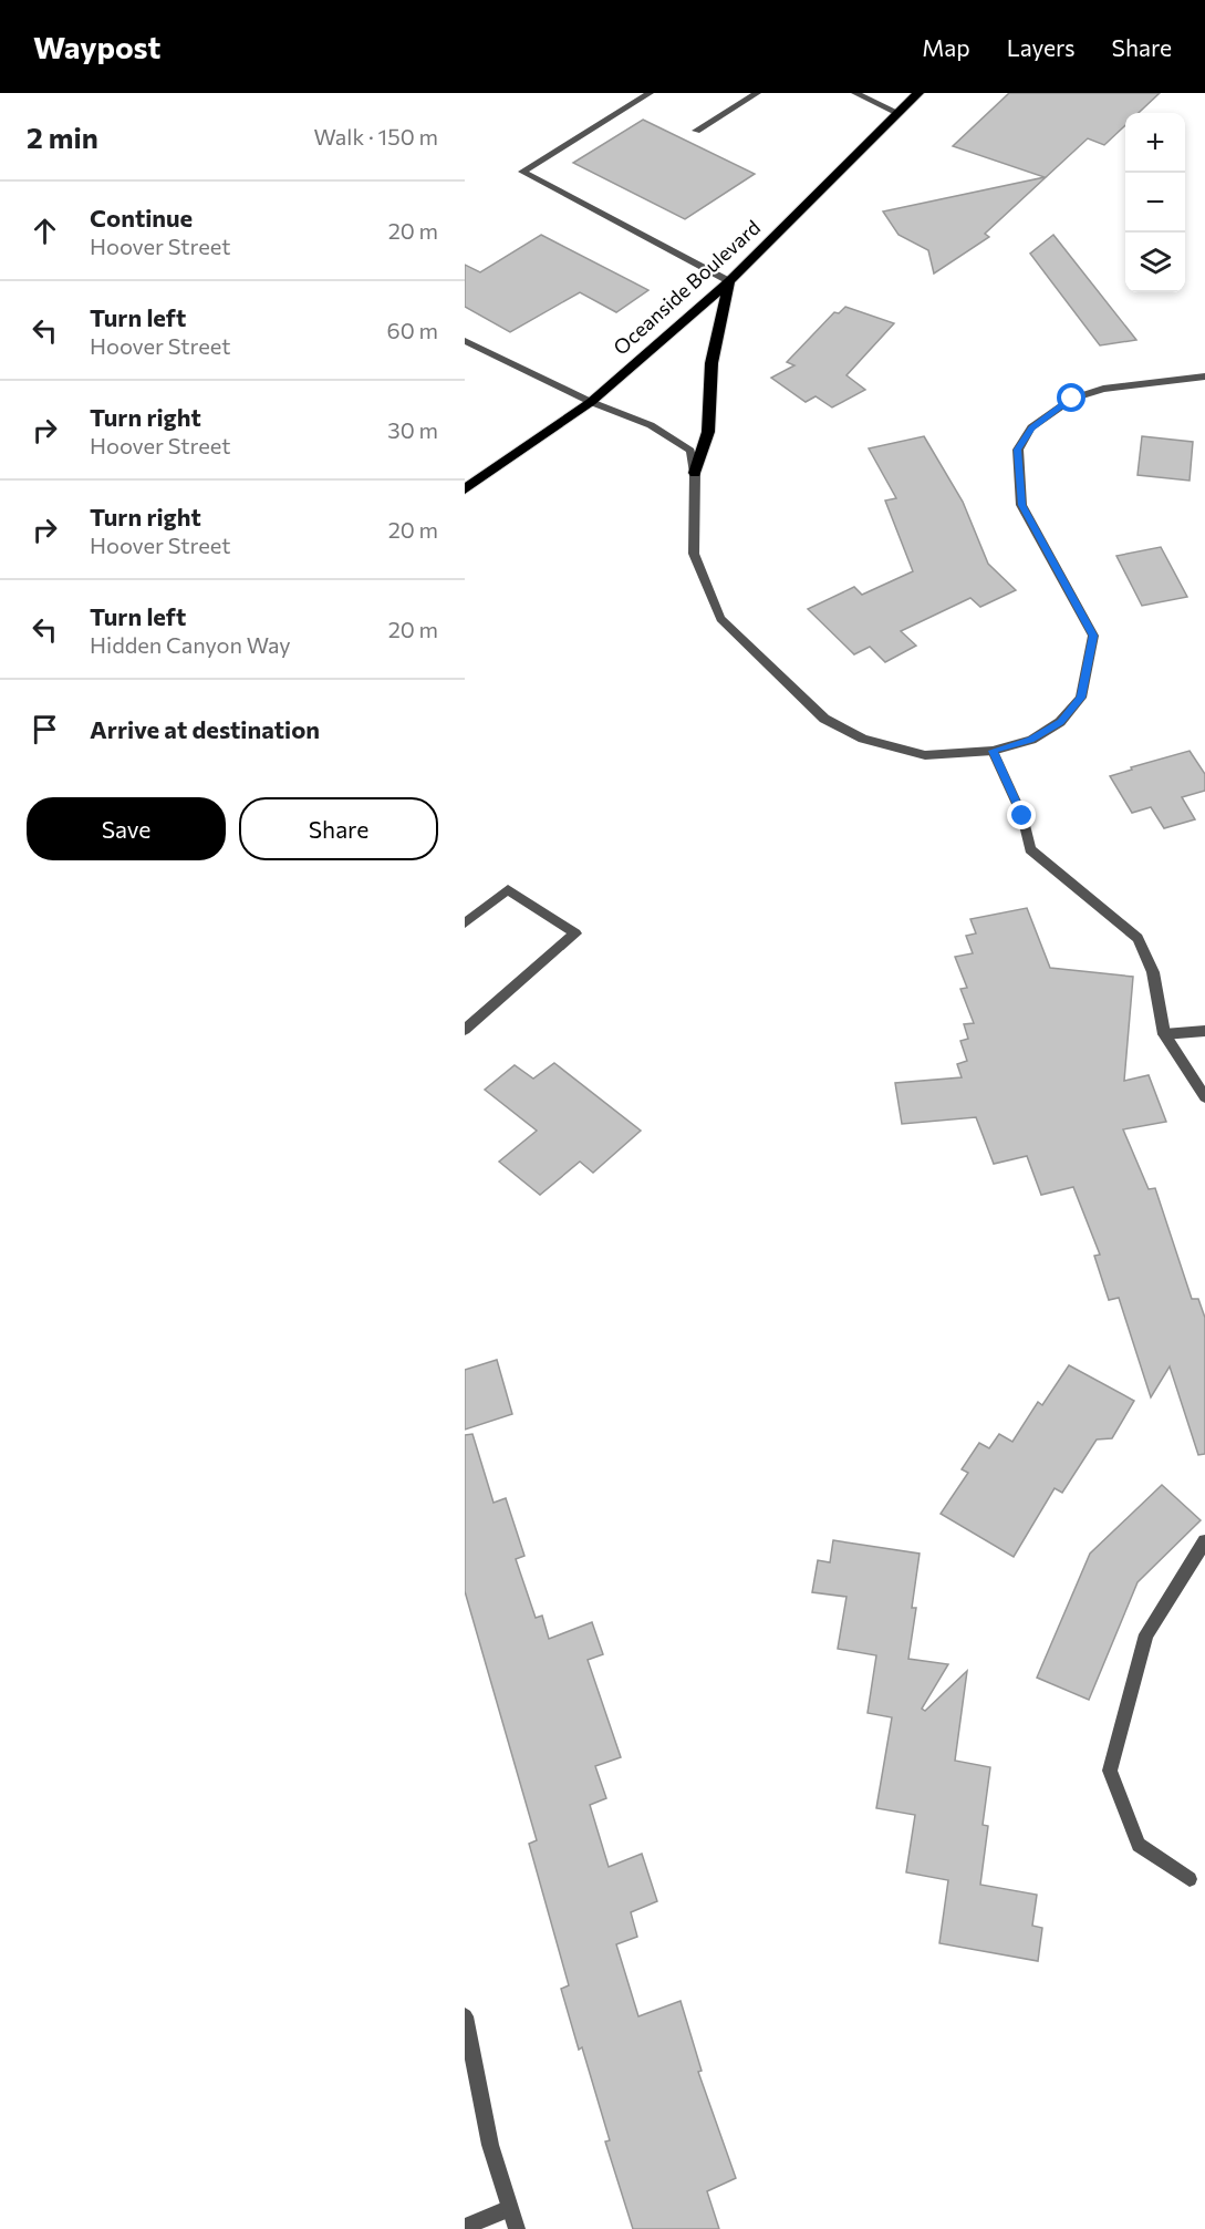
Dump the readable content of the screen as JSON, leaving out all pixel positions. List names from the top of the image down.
{
  "streets": {
    "main road": ["Oceanside Boulevard"]
  },
  "page": {
    "header": "Waypost",
    "nav": ["Map", "Layers", "Share"],
    "heading": ["2 min", "Walk · 150 m"],
    "map_buttons": ["+", "−"],
    "list": [
      ["Continue", "Hoover Street", "20 m"],
      ["Turn left", "Hoover Street", "60 m"],
      ["Turn right", "Hoover Street", "30 m"],
      ["Turn right", "Hoover Street", "20 m"],
      ["Turn left", "Hidden Canyon Way", "20 m"],
      "Arrive at destination"
    ],
    "buttons": ["Save", "Share"]
  }
}
